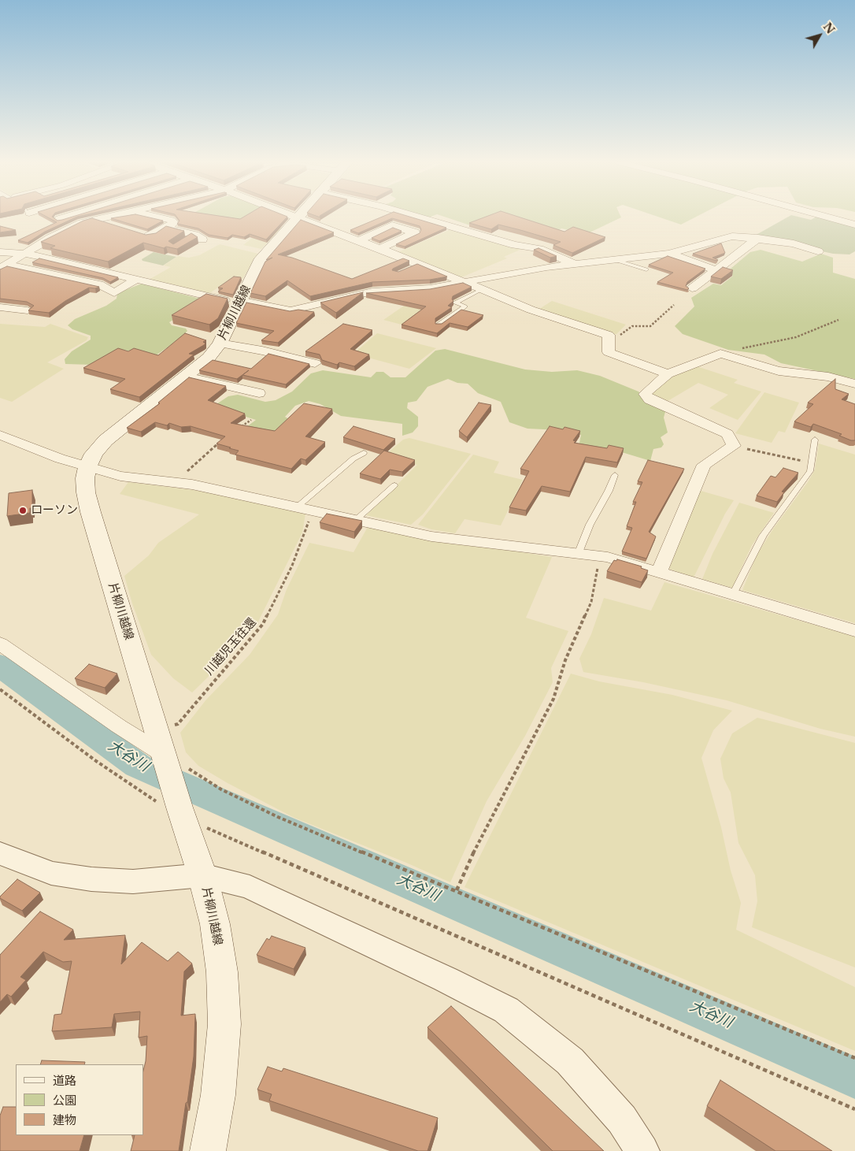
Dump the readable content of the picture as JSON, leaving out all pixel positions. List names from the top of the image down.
{
  "streets": {
    "main road": ["片柳川越線"],
    "path": ["川越児玉往還"]
  },
  "crossings": [
    ["片柳川越線", "川越児玉往還"]
  ],
  "water": ["大谷川"],
  "places": ["ローソン"],
  "legend": ["道路", "公園", "建物"],
  "north": "top right"
}
